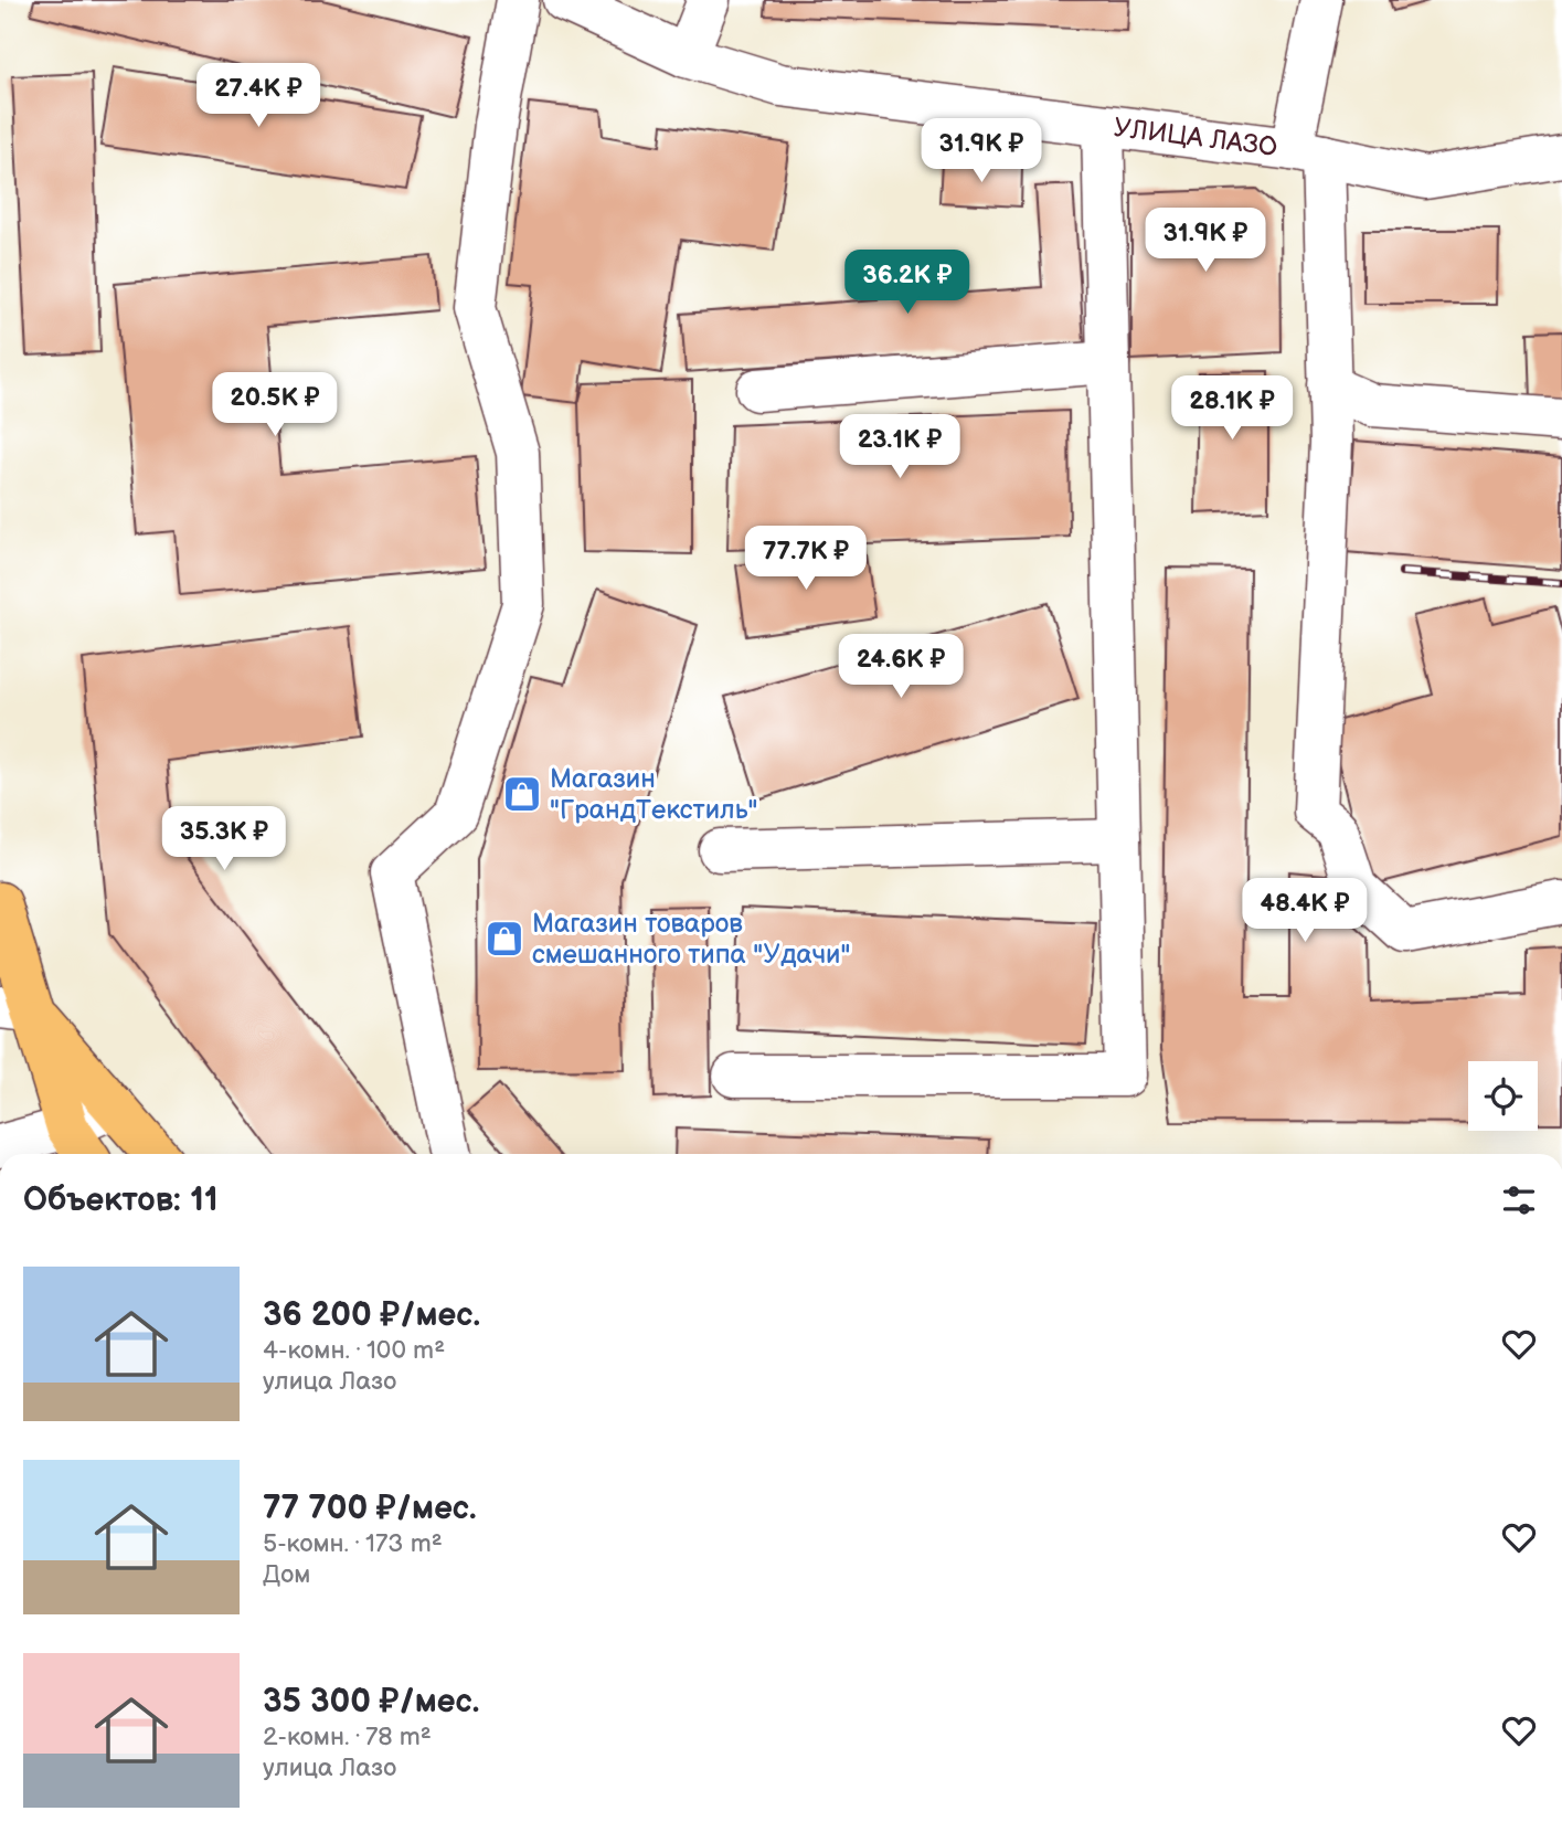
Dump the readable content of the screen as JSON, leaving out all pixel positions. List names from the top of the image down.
{
  "streets": {
    "street": ["УЛИЦА ЛАЗО"]
  },
  "places": {
    "shop": ["Магазин \"ГрандТекстиль\"", "Магазин товаров смешанного типа \"Удачи\""]
  },
  "page": {
    "price": [
      "27.4K ₽",
      "31.9K ₽",
      "31.9K ₽",
      "36.2K ₽",
      "20.5K ₽",
      "28.1K ₽",
      "23.1K ₽",
      "77.7K ₽",
      "24.6K ₽",
      "35.3K ₽",
      "48.4K ₽"
    ],
    "heading": "Объектов: 11",
    "list": [
      {
        "name": "36 200 ₽/мес.",
        "note": "4-комн. · 100 m² · улица Лазо"
      },
      {
        "name": "77 700 ₽/мес.",
        "note": "5-комн. · 173 m² · Дом"
      },
      {
        "name": "35 300 ₽/мес.",
        "note": "2-комн. · 78 m² · улица Лазо"
      }
    ]
  }
}
